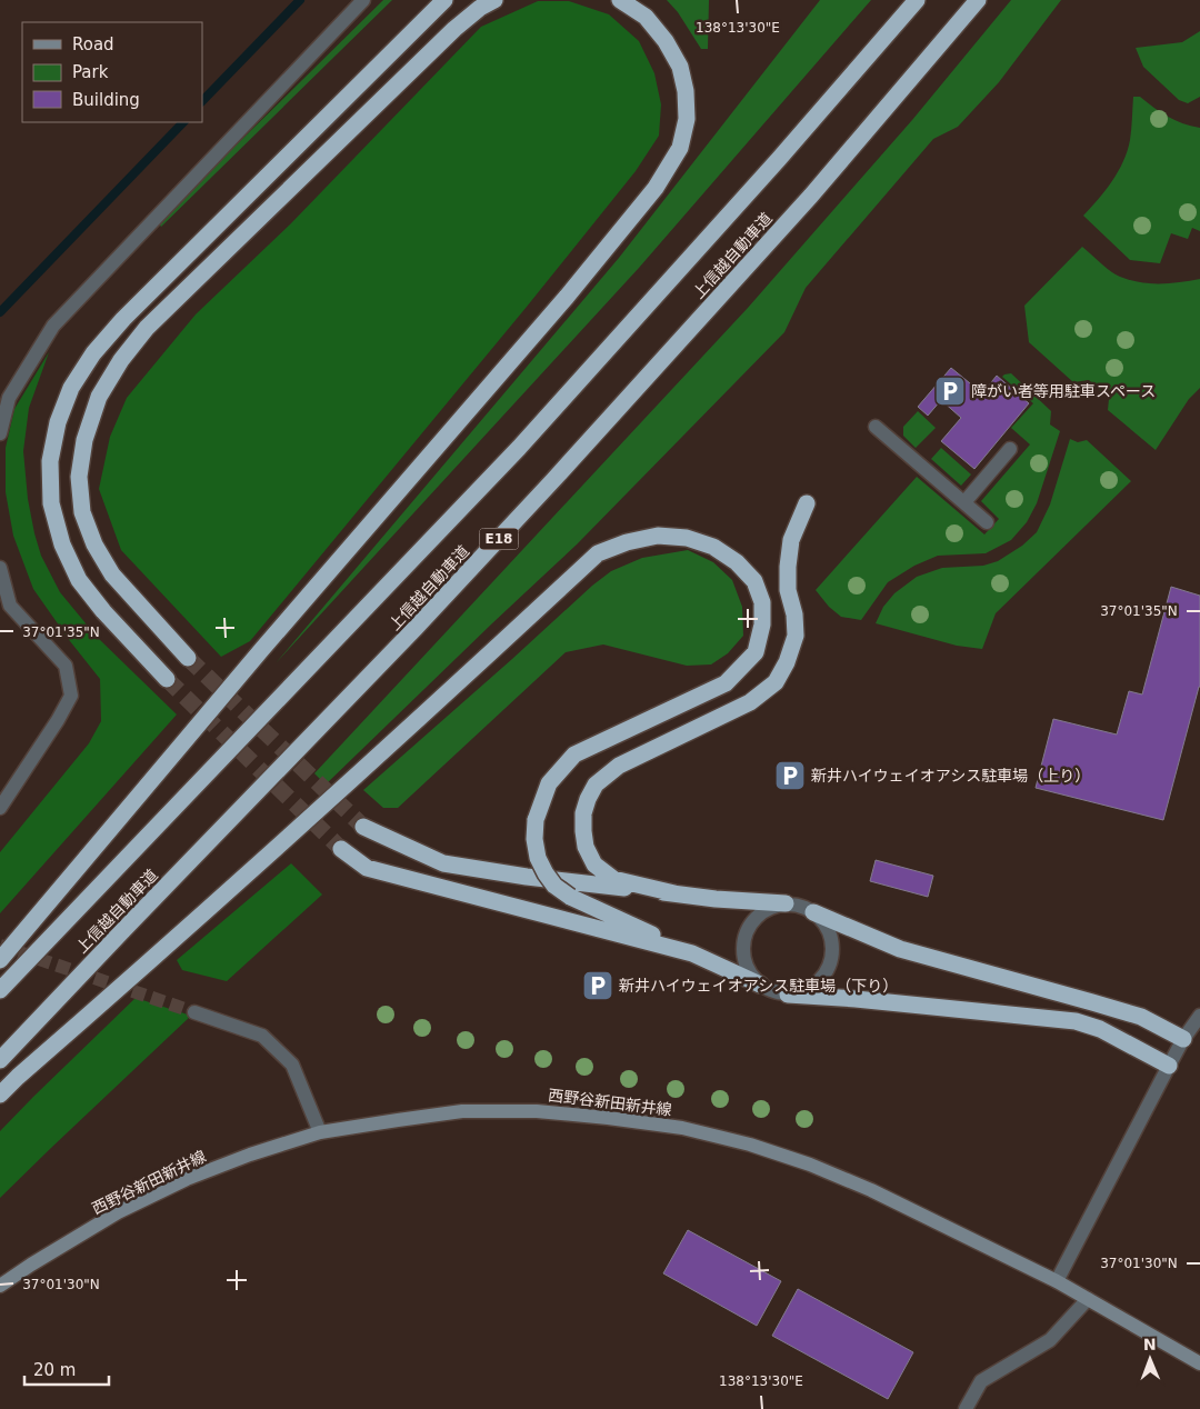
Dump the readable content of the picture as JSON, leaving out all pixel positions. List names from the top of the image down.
{
  "streets": {
    "highway": ["上信越自動車道", "E18"],
    "main road": ["西野谷新田新井線"]
  },
  "places": {
    "parking": ["障がい者等用駐車スペース", "新井ハイウェイオアシス駐車場（上り）", "新井ハイウェイオアシス駐車場（下り）"]
  },
  "legend": ["Road", "Park", "Building"],
  "scale_bar": "20 m",
  "north": "top",
  "coordinates": ["138°13'30\"E", "37°01'35\"N", "37°01'30\"N"]
}
